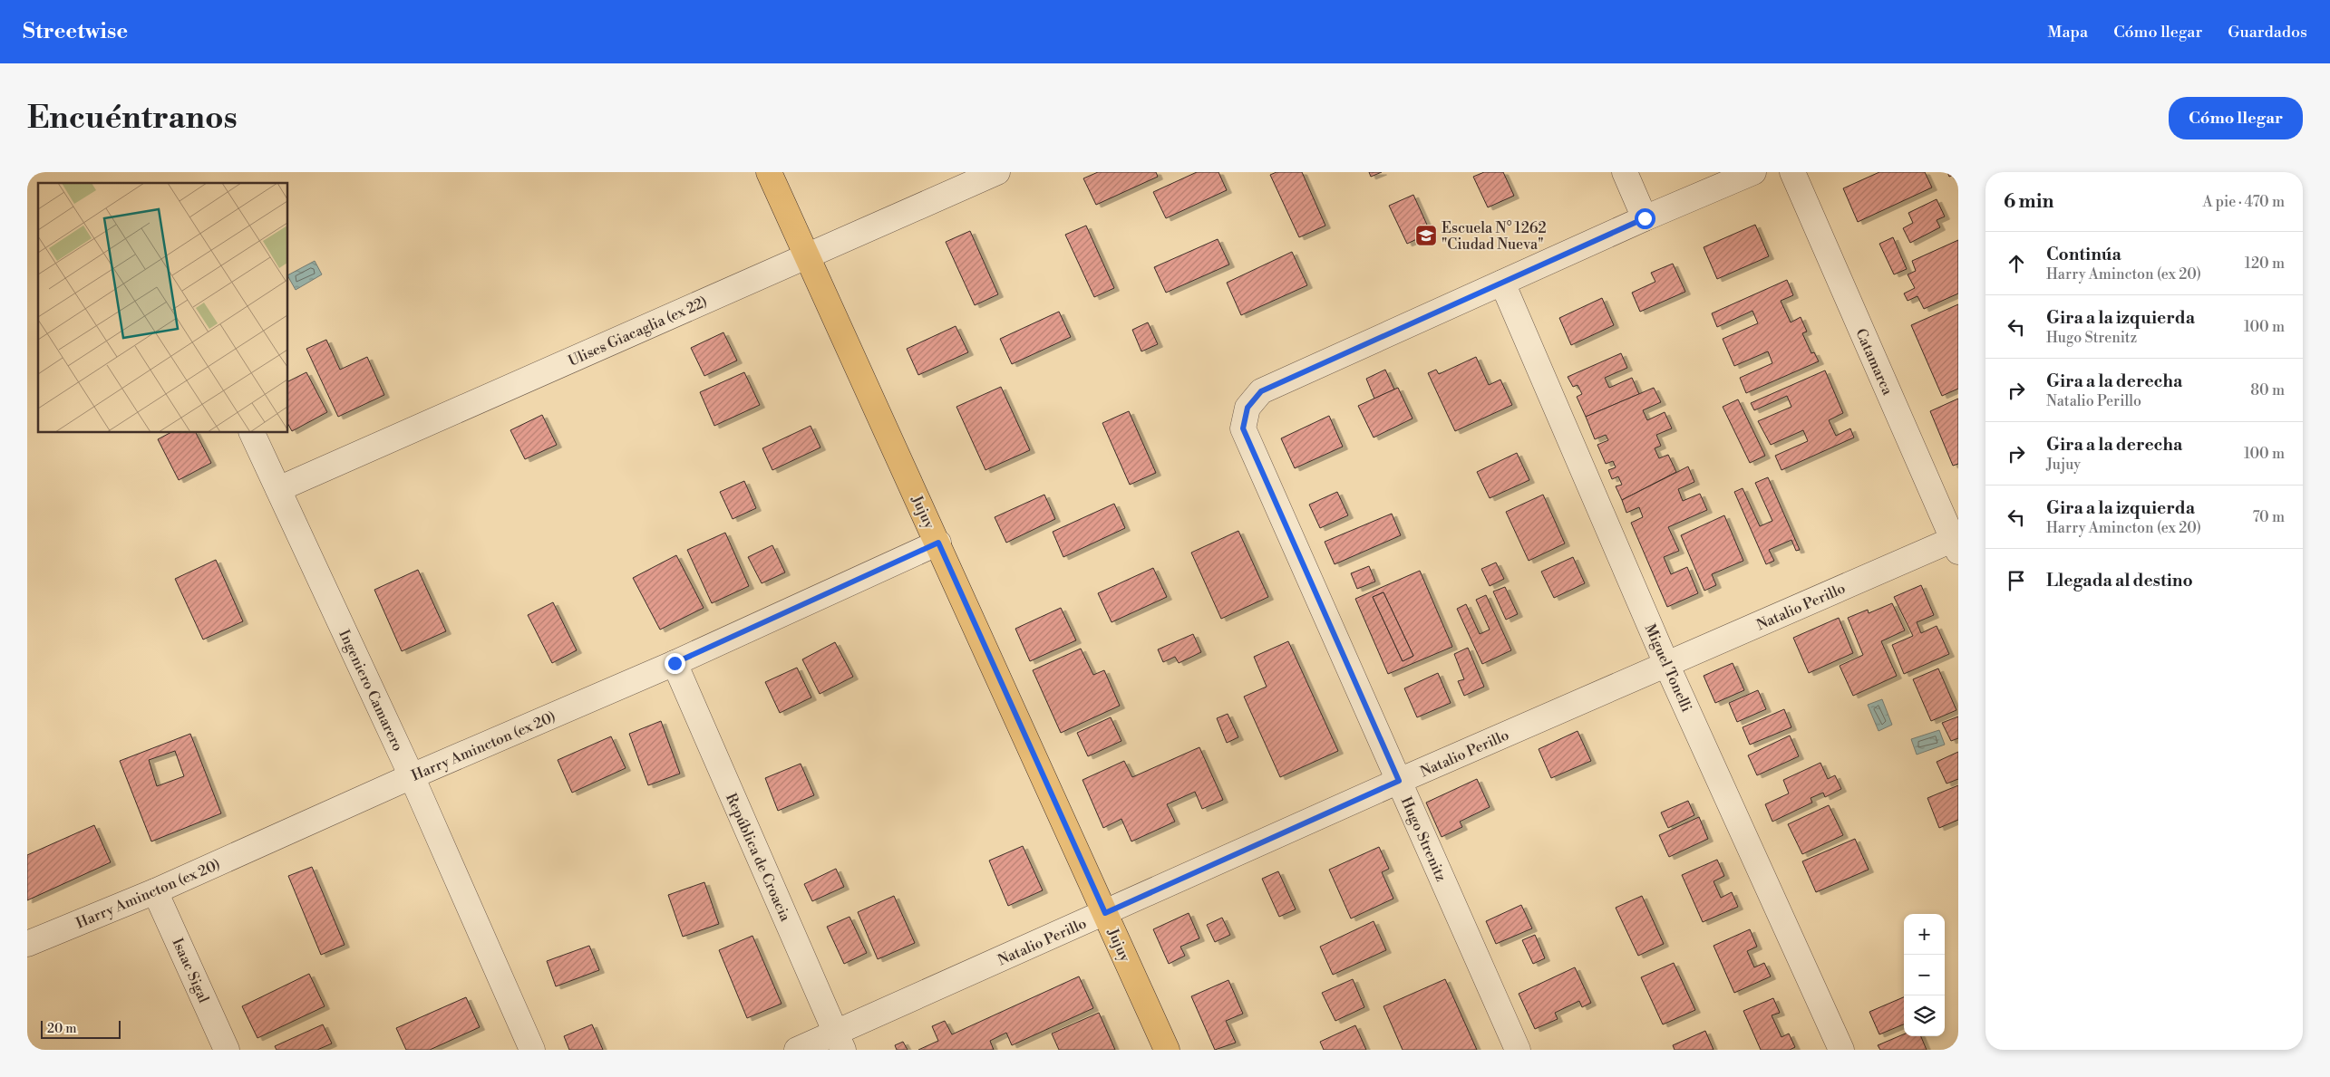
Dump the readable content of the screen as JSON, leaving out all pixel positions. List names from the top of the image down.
{
  "streets": {
    "main road": ["Jujuy"],
    "street": [
      "Ulises Giacaglia (ex 22)",
      "Catamarca",
      "Natalio Perillo",
      "Miguel Tonelli",
      "Ingeniero Camarero",
      "Harry Amincton (ex 20)",
      "Hugo Strenitz",
      "República de Croacia",
      "Isaac Sigal"
    ]
  },
  "crossings": [
    ["Ulises Giacaglia (ex 22)", "Jujuy"],
    ["Ulises Giacaglia (ex 22)", "Ingeniero Camarero"],
    ["Catamarca", "Natalio Perillo"],
    ["Jujuy", "Natalio Perillo"],
    ["Jujuy", "Harry Amincton (ex 20)"],
    ["Natalio Perillo", "Miguel Tonelli"],
    ["Natalio Perillo", "Hugo Strenitz"],
    ["Natalio Perillo", "República de Croacia"],
    ["Miguel Tonelli", "Hugo Strenitz"],
    ["Ingeniero Camarero", "Harry Amincton (ex 20)"],
    ["Harry Amincton (ex 20)", "República de Croacia"],
    ["Harry Amincton (ex 20)", "Isaac Sigal"]
  ],
  "places": {
    "school or university": ["Escuela N° 1262 \"Ciudad Nueva\""]
  },
  "scale_bar": "20 m",
  "page": {
    "header": "Streetwise",
    "nav": ["Mapa", "Cómo llegar", "Guardados"],
    "buttons": "Cómo llegar",
    "title": "Encuéntranos",
    "heading": ["6 min", "A pie · 470 m"],
    "list": [
      ["Continúa", "Harry Amincton (ex 20)", "120 m"],
      ["Gira a la izquierda", "Hugo Strenitz", "100 m"],
      ["Gira a la derecha", "Natalio Perillo", "80 m"],
      ["Gira a la derecha", "Jujuy", "100 m"],
      ["Gira a la izquierda", "Harry Amincton (ex 20)", "70 m"],
      "Llegada al destino"
    ],
    "map_buttons": ["+", "−"],
    "scale": "20 m"
  }
}
